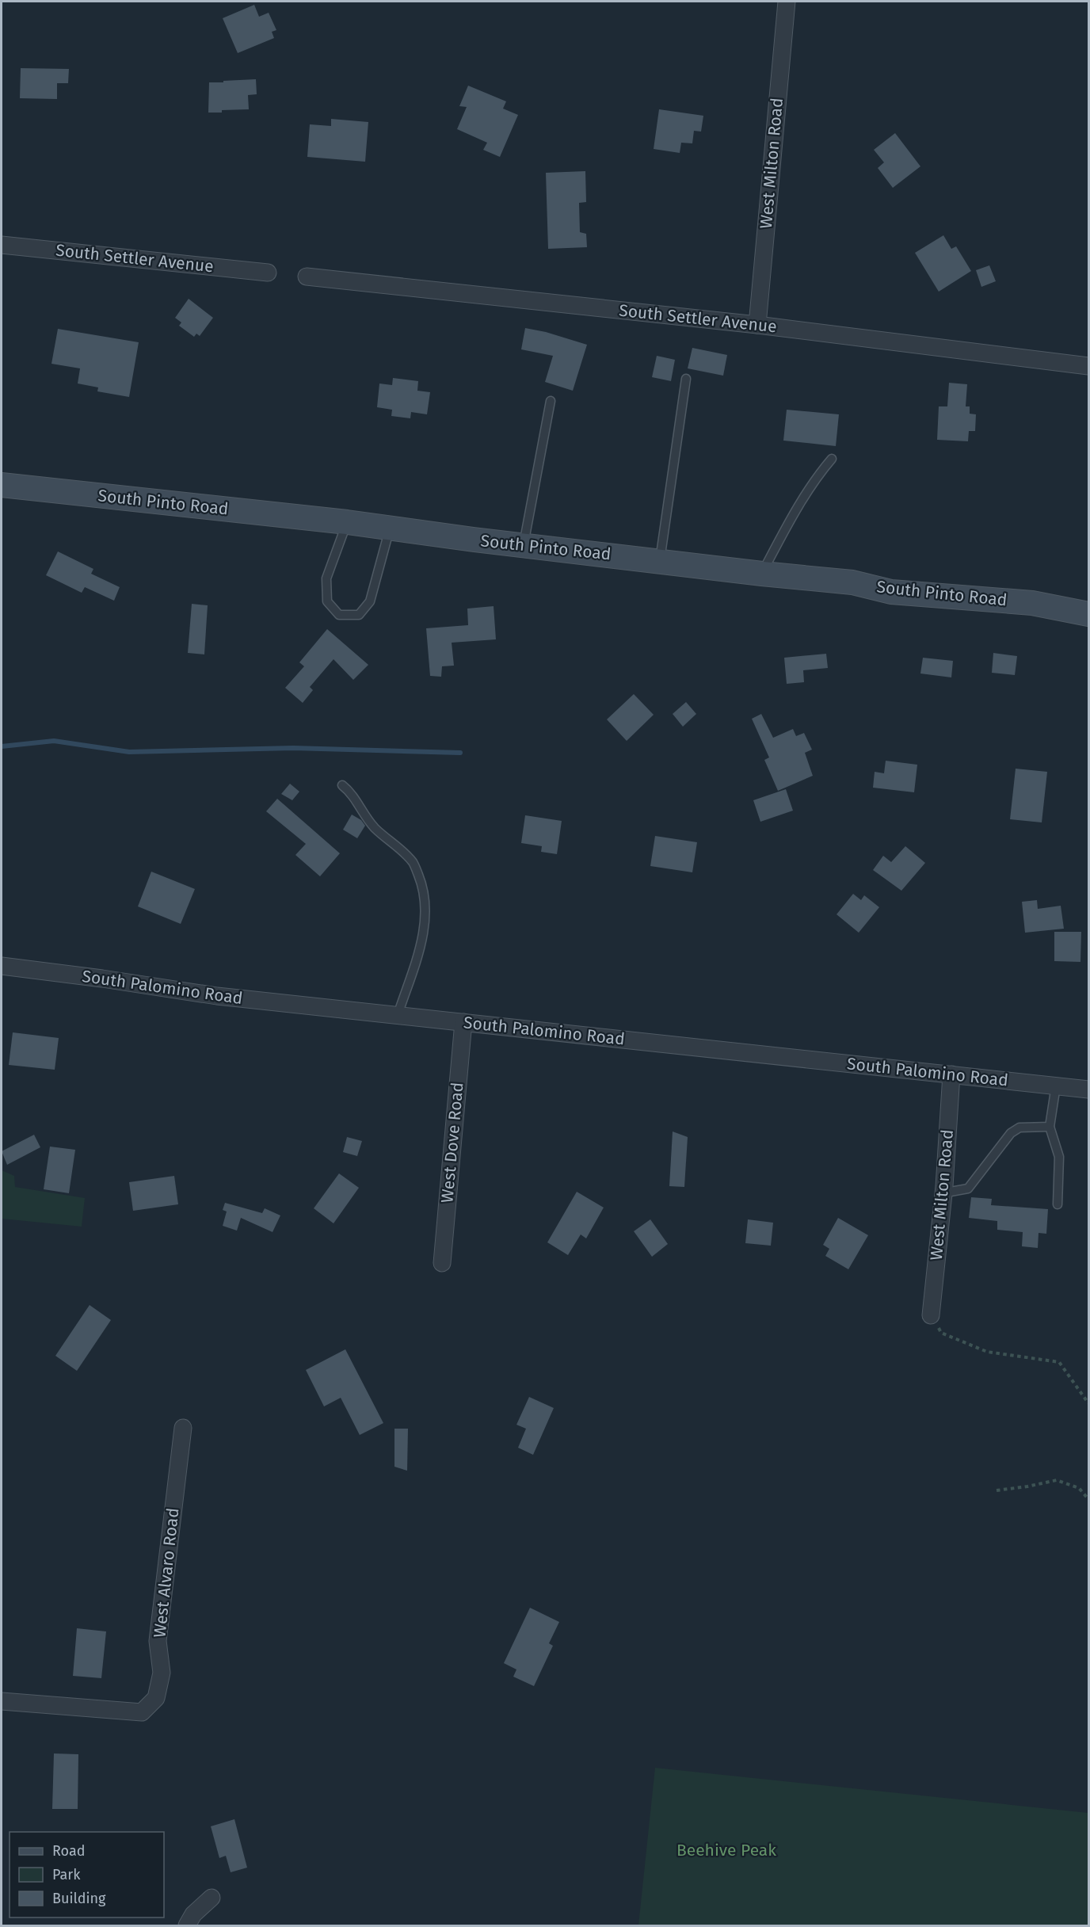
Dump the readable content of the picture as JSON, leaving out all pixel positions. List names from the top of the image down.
{
  "streets": {
    "street": [
      "West Milton Road",
      "South Settler Avenue",
      "South Pinto Road",
      "South Palomino Road",
      "West Dove Road",
      "West Alvaro Road"
    ]
  },
  "crossings": [
    ["West Milton Road", "South Settler Avenue"],
    ["West Milton Road", "South Palomino Road"],
    ["South Palomino Road", "West Dove Road"]
  ],
  "parks": ["Beehive Peak"],
  "legend": ["Road", "Park", "Building"]
}
